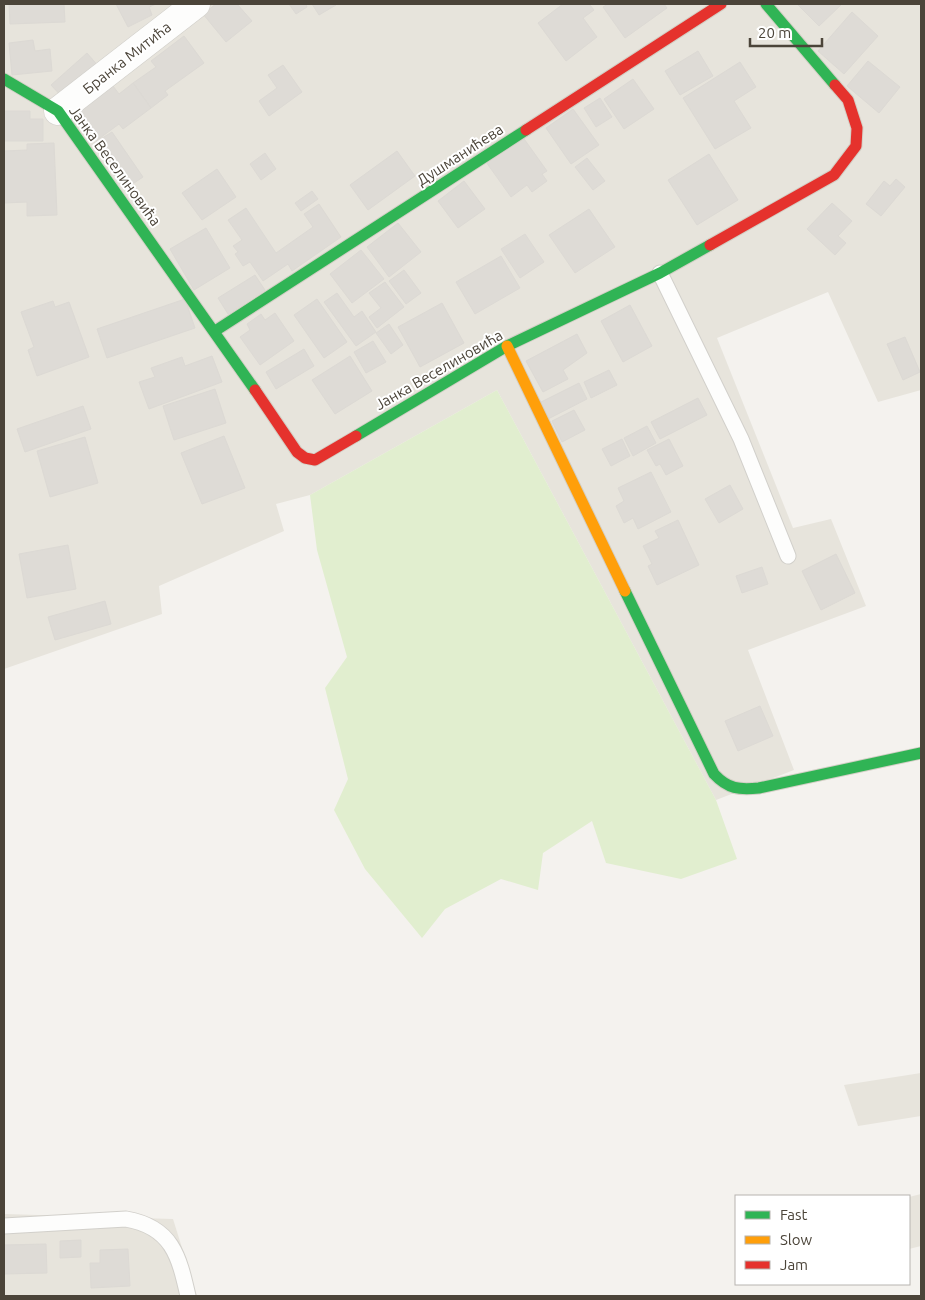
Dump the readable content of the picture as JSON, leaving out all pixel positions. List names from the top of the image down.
{
  "streets": {
    "street": ["Бранка Митића", "Душманићева", "Јанка Веселиновића"]
  },
  "crossings": [
    ["Бранка Митића", "Јанка Веселиновића"],
    ["Душманићева", "Јанка Веселиновића"]
  ],
  "legend": ["Fast", "Slow", "Jam"],
  "scale_bar": "20 m"
}
